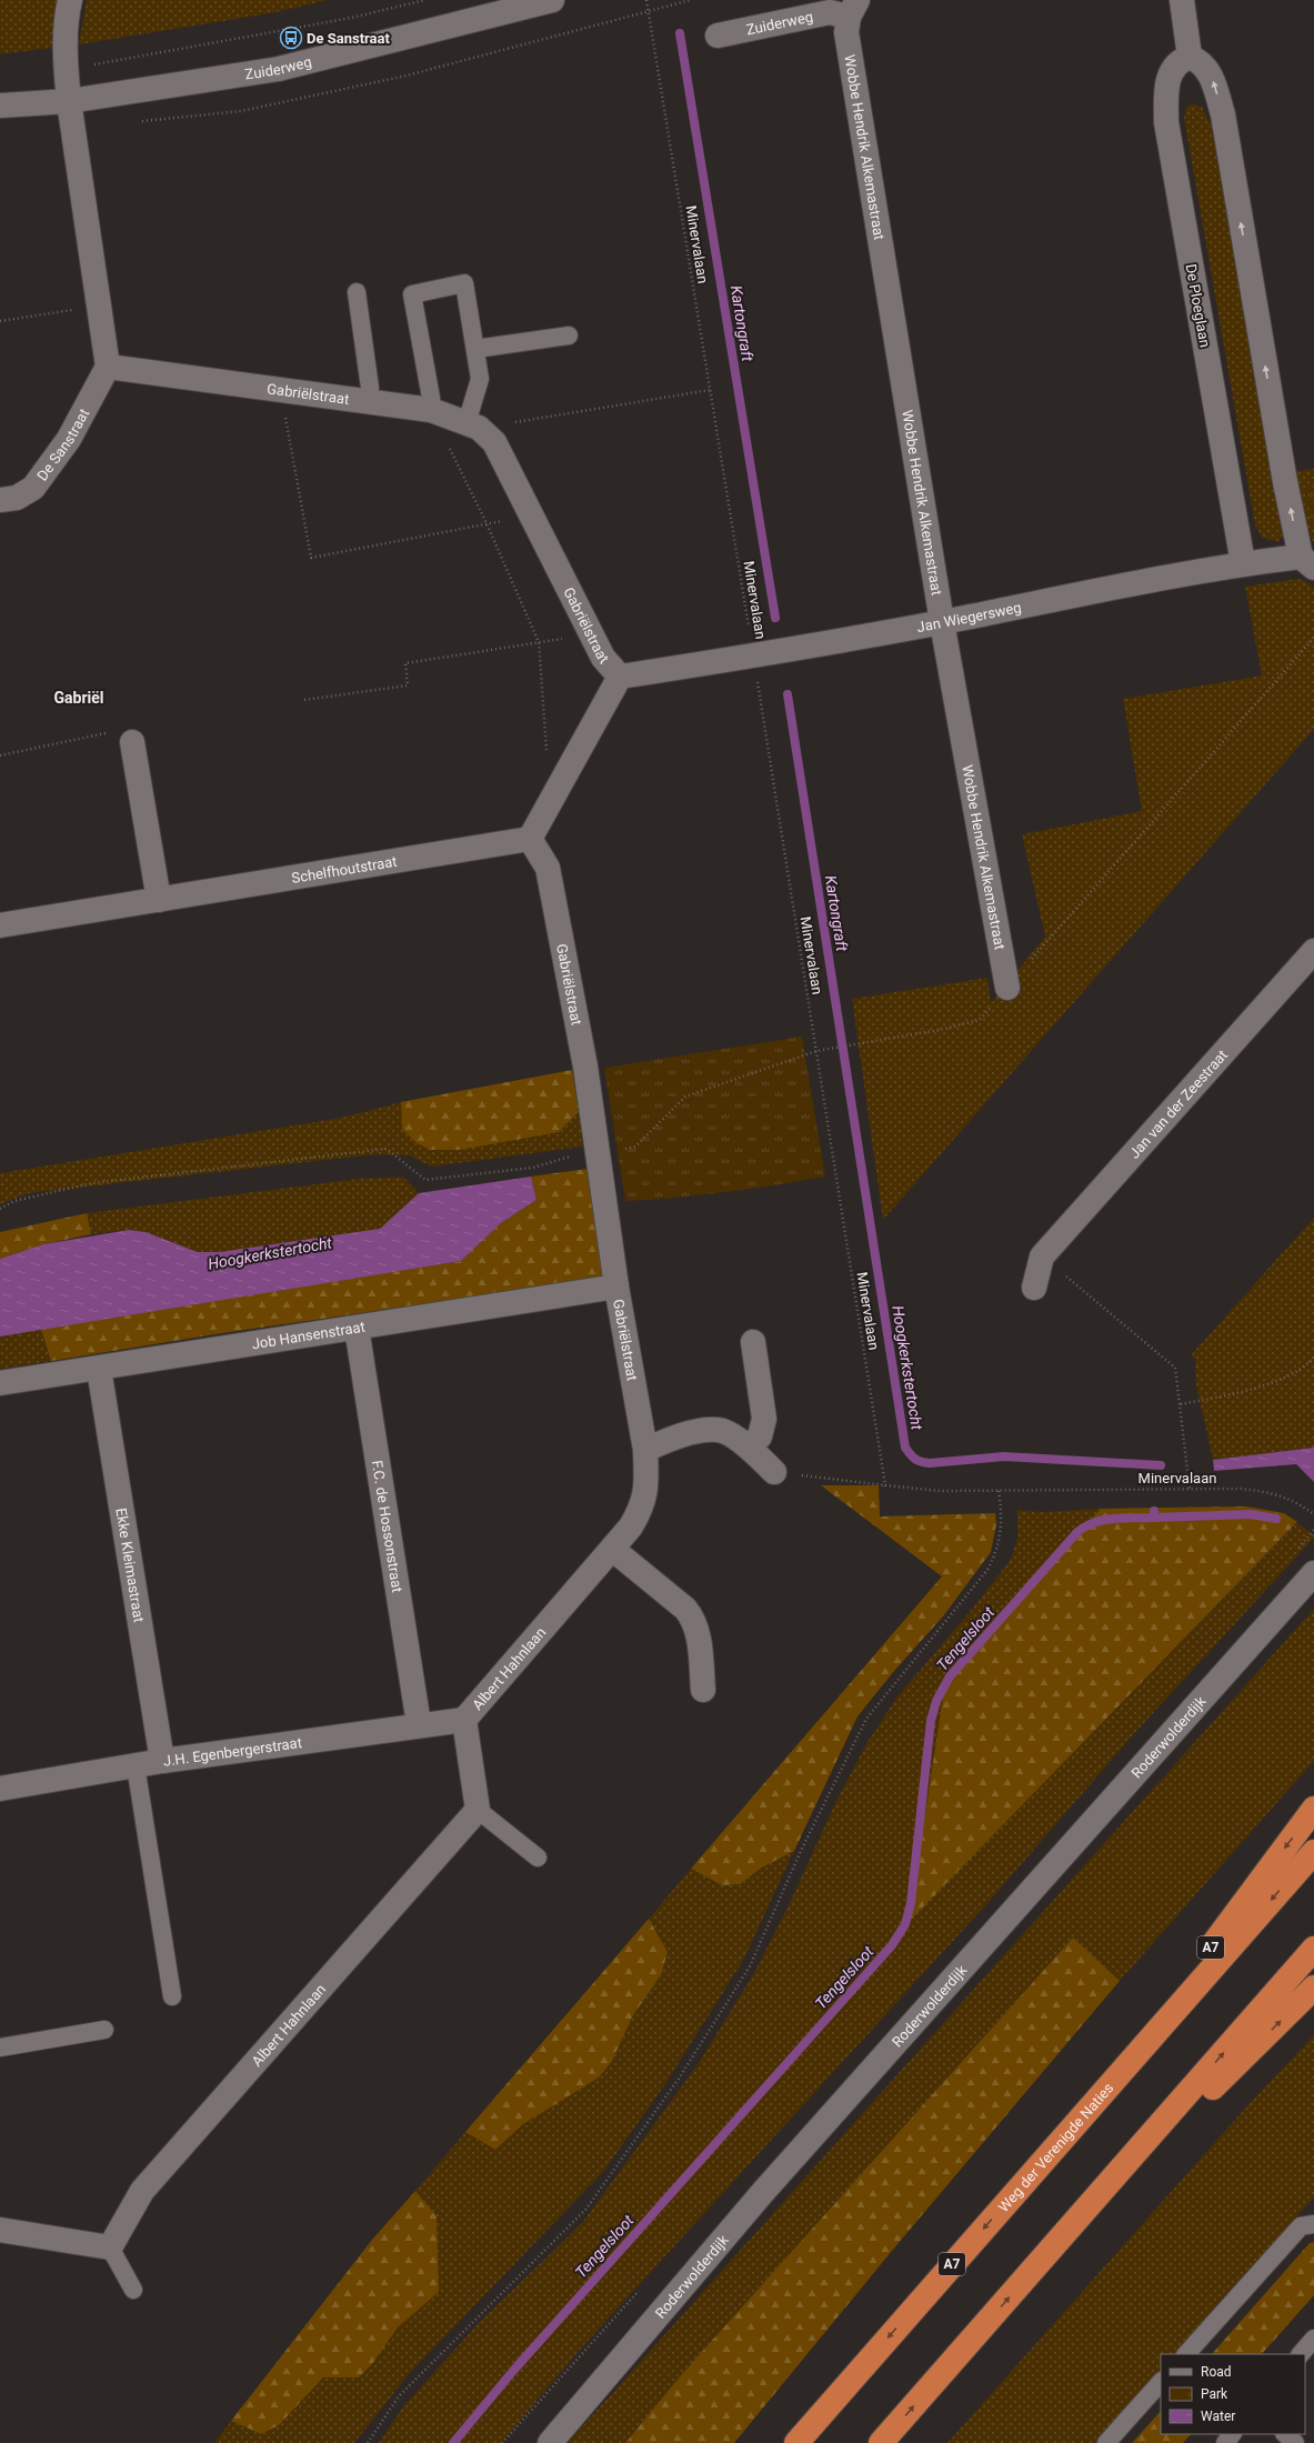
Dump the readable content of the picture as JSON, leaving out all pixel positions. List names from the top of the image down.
{
  "streets": {
    "highway": ["A7", "Weg der Verenigde Naties"],
    "street": [
      "Zuiderweg",
      "Wobbe Hendrik Alkemastraat",
      "De Ploeglaan",
      "Gabriëlstraat",
      "De Sanstraat",
      "Jan Wiegersweg",
      "Schelfhoutstraat",
      "Jan van der Zeestraat",
      "Job Hansenstraat",
      "F.C. de Hossonstraat",
      "Ekke Kleimastraat",
      "Albert Hahnlaan",
      "Roderwolderdijk",
      "J.H. Egenbergerstraat"
    ],
    "path": ["Minervalaan"]
  },
  "crossings": [
    ["Zuiderweg", "Wobbe Hendrik Alkemastraat"],
    ["Wobbe Hendrik Alkemastraat", "Jan Wiegersweg"],
    ["Minervalaan", "Jan Wiegersweg"],
    ["De Ploeglaan", "Jan Wiegersweg"],
    ["Gabriëlstraat", "De Sanstraat"],
    ["Gabriëlstraat", "Jan Wiegersweg"],
    ["Gabriëlstraat", "Schelfhoutstraat"],
    ["Gabriëlstraat", "Job Hansenstraat"],
    ["Gabriëlstraat", "Albert Hahnlaan"],
    ["Job Hansenstraat", "F.C. de Hossonstraat"],
    ["Job Hansenstraat", "Ekke Kleimastraat"],
    ["F.C. de Hossonstraat", "J.H. Egenbergerstraat"],
    ["Ekke Kleimastraat", "J.H. Egenbergerstraat"],
    ["Albert Hahnlaan", "J.H. Egenbergerstraat"],
    ["A7", "Weg der Verenigde Naties"]
  ],
  "districts": ["Gabriël"],
  "water": ["Kartongraft", "Hoogkerkstertocht", "Tengelsloot"],
  "places": {
    "bus stop": ["De Sanstraat"]
  },
  "legend": ["Road", "Park", "Water"]
}
